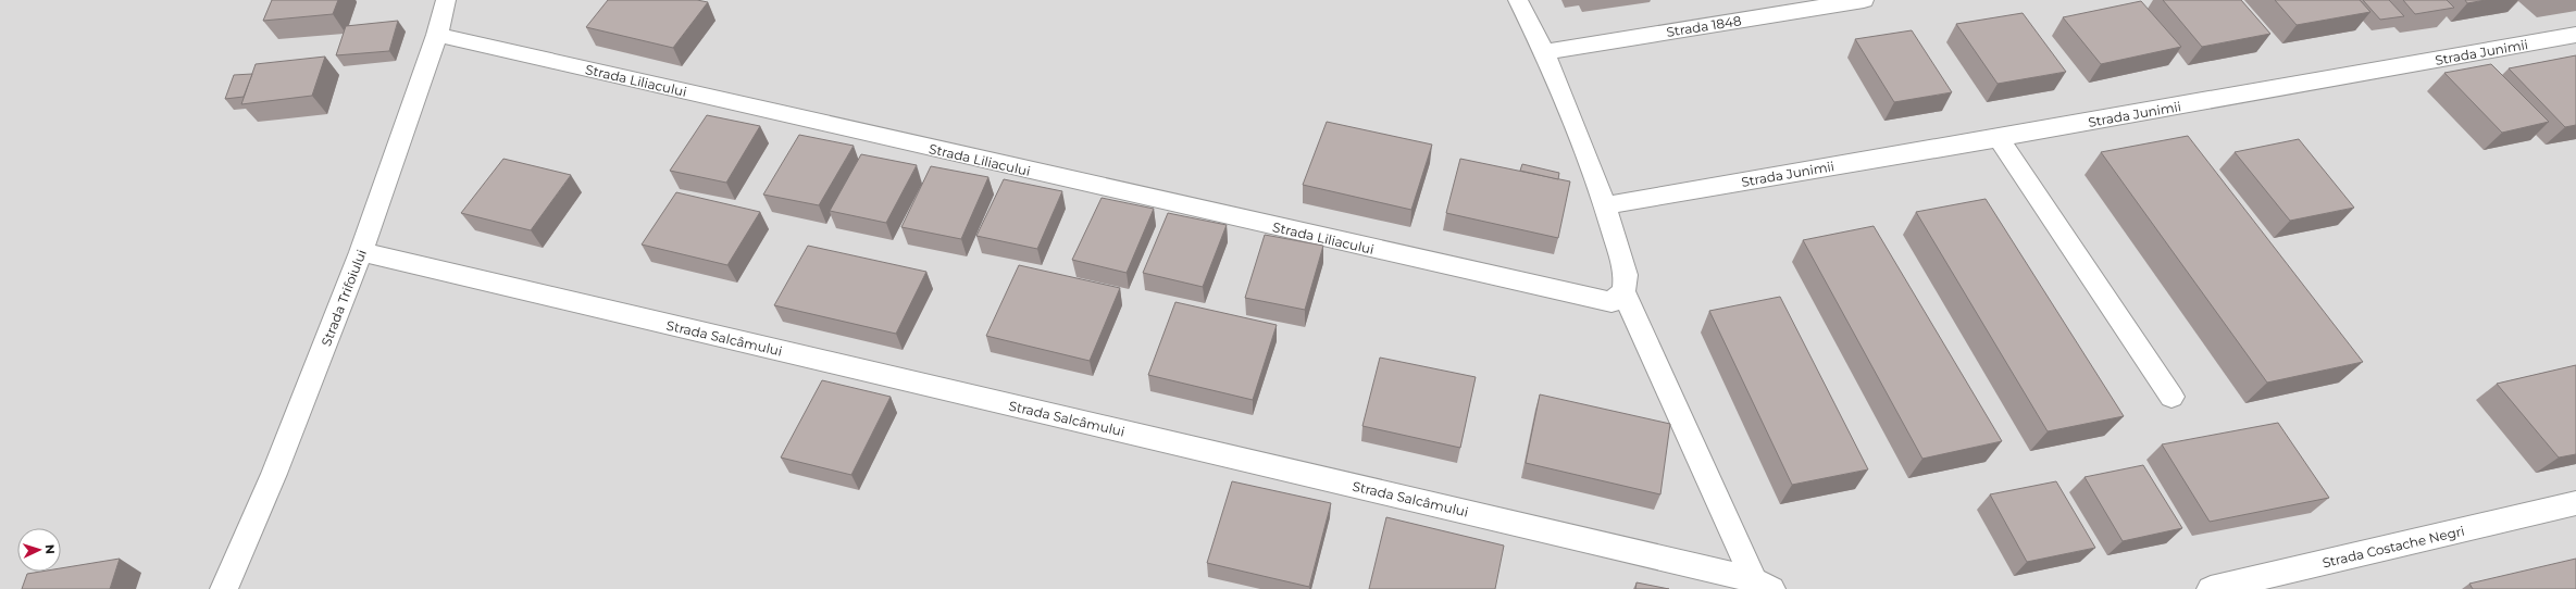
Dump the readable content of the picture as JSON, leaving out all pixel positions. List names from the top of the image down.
{
  "streets": {
    "street": [
      "Strada 1848",
      "Strada Junimii",
      "Strada Liliacului",
      "Strada Trifoiului",
      "Strada Salcâmului",
      "Strada Costache Negri"
    ]
  },
  "crossings": [
    ["Strada Liliacului", "Strada Trifoiului"],
    ["Strada Trifoiului", "Strada Salcâmului"]
  ],
  "north": "right"
}
